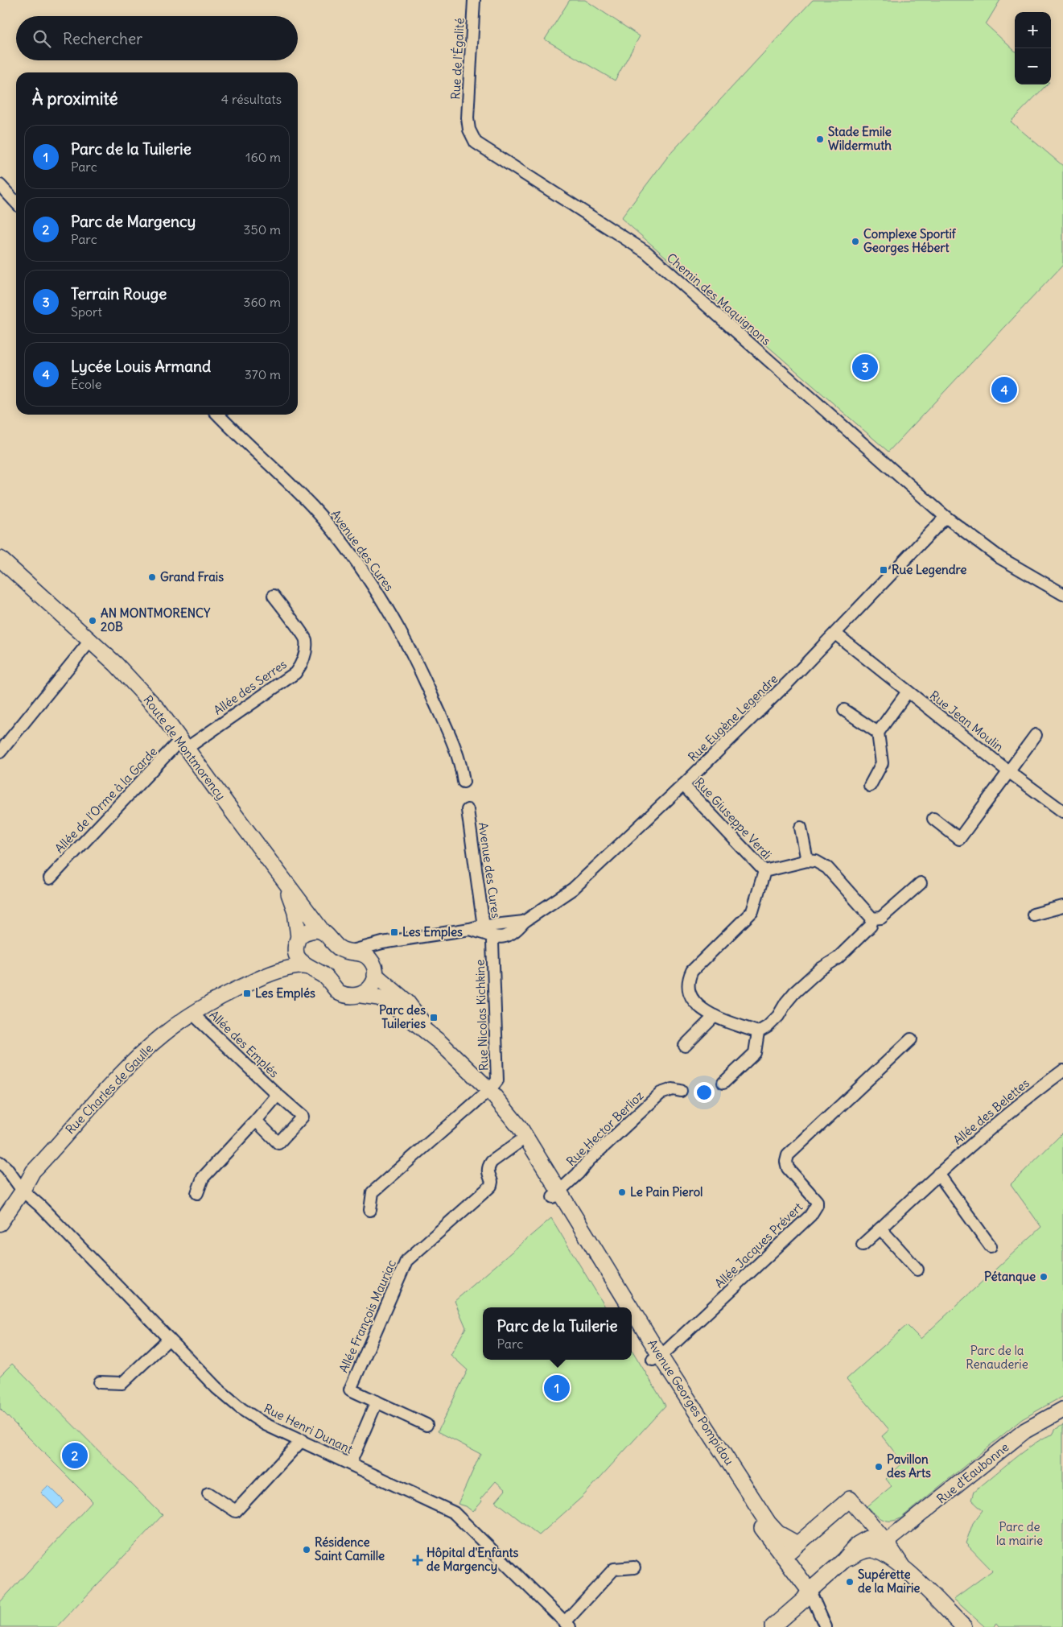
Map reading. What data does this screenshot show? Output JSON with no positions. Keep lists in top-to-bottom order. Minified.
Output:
{"streets":{"main road":["Route de Montmorency","Avenue Georges Pompidou","Rue d'Eaubonne"],"street":["Rue de l'Égalité","Chemin des Maquignons","Avenue des Cures","Allée des Serres","Rue Eugène Legendre","Rue Jean Moulin","Allée de l'Orme à la Garde","Rue Giuseppe Verdi","Rue Nicolas Kichkine","Allée des Emplés","Rue Charles de Gaulle","Allée des Belettes","Rue Hector Berlioz","Allée Jacques Prévert","Allée François Mauriac","Rue Henri Dunant"]},"crossings":[["Rue de l'Égalité","Chemin des Maquignons"],["Chemin des Maquignons","Rue Eugène Legendre"],["Avenue des Cures","Rue Eugène Legendre"],["Avenue des Cures","Rue Nicolas Kichkine"],["Allée des Serres","Route de Montmorency"],["Allée des Serres","Allée de l'Orme à la Garde"],["Rue Eugène Legendre","Rue Jean Moulin"],["Rue Eugène Legendre","Route de Montmorency"],["Rue Eugène Legendre","Rue Giuseppe Verdi"],["Rue Eugène Legendre","Rue Nicolas Kichkine"],["Rue Eugène Legendre","Avenue Georges Pompidou"],["Route de Montmorency","Allée de l'Orme à la Garde"],["Route de Montmorency","Avenue Georges Pompidou"],["Rue Nicolas Kichkine","Avenue Georges Pompidou"],["Allée des Emplés","Rue Charles de Gaulle"],["Rue Charles de Gaulle","Rue Henri Dunant"],["Rue Hector Berlioz","Avenue Georges Pompidou"],["Allée Jacques Prévert","Avenue Georges Pompidou"],["Allée François Mauriac","Avenue Georges Pompidou"]],"parks":["Parc de la Renauderie","Parc de la mairie"],"places":{"other":["Stade Emile Wildermuth","Complexe Sportif Georges Hébert","Grand Frais","AN MONTMORENCY 20B","Le Pain Pierol","Pétanque","Pavillon des Arts","Résidence Saint Camille","Supérette de la Mairie"],"transit":["Rue Legendre","Les Emples","Les Emplés","Parc des Tuileries"],"health":["Hôpital d'Enfants de Margency"]},"page":{"map_buttons":["+","−"],"search":"Rechercher","heading":["À proximité","4 résultats"],"list":[{"mark":"1","name":"Parc de la Tuilerie","note":"Parc","value":"160 m"},{"mark":"2","name":"Parc de Margency","note":"Parc","value":"350 m"},{"mark":"3","name":"Terrain Rouge","note":"Sport","value":"360 m"},{"mark":"4","name":"Lycée Louis Armand","note":"École","value":"370 m"}],"pins":["3","4","1","2"],"popup":["Parc de la Tuilerie","Parc"]}}
